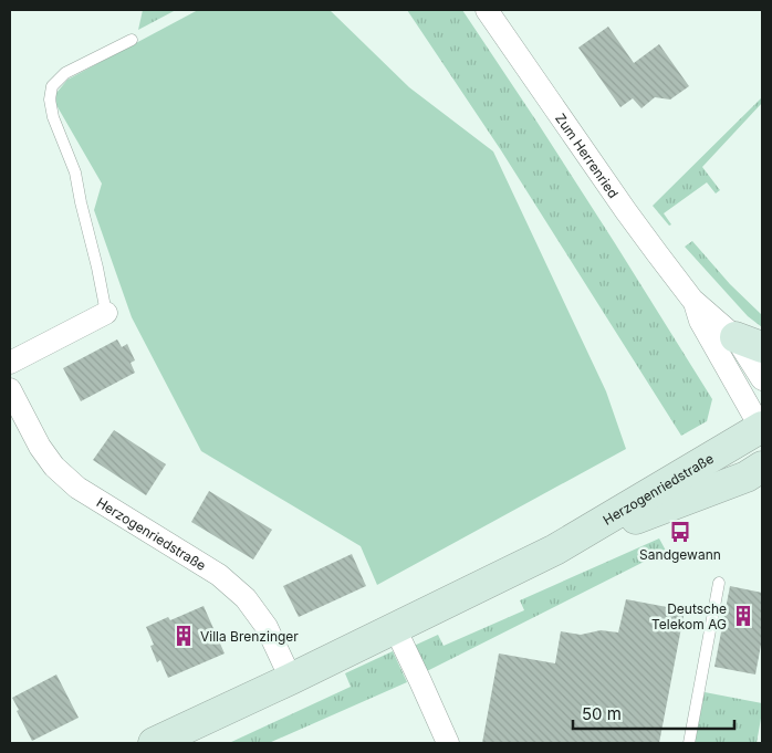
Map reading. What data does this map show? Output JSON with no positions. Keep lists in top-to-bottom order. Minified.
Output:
{"streets":{"street":["Zum Herrenried","Herzogenriedstraße"]},"crossings":[["Zum Herrenried","Herzogenriedstraße"]],"places":{"bus stop":["Sandgewann"],"building":["Deutsche Telekom AG","Villa Brenzinger"]},"scale_bar":"50 m"}
